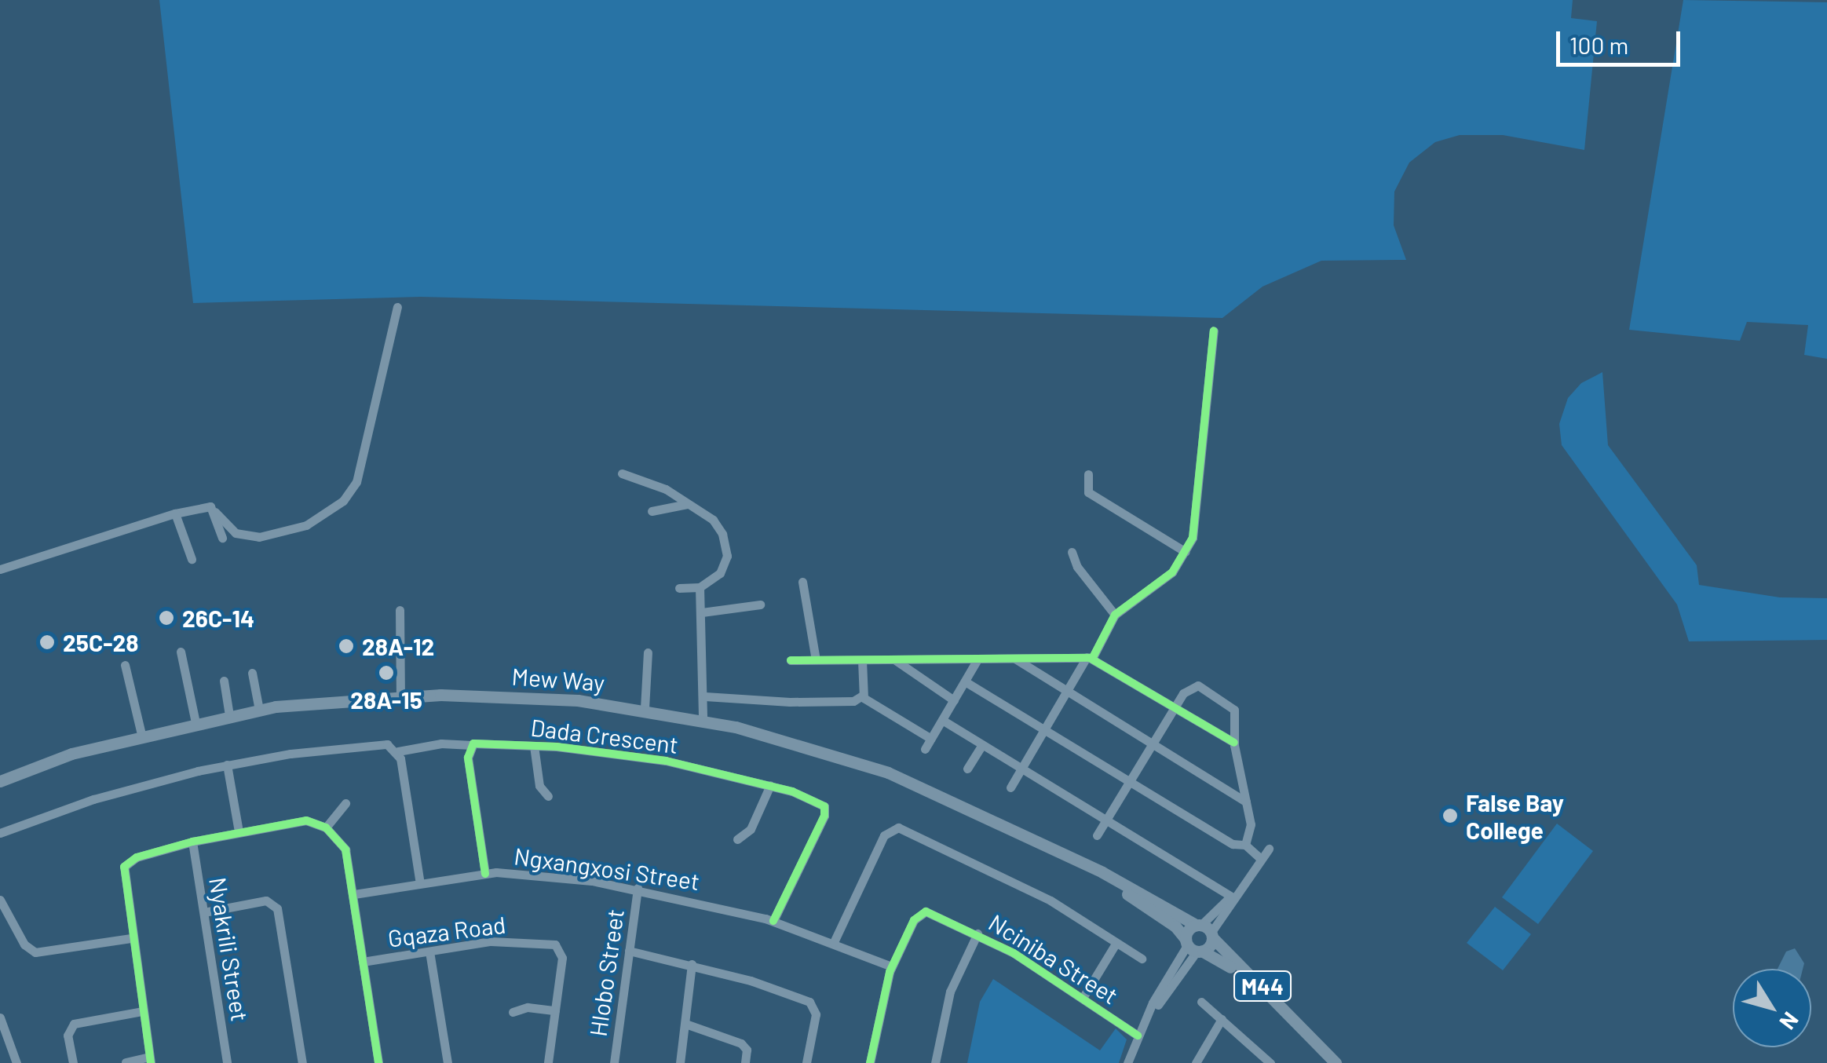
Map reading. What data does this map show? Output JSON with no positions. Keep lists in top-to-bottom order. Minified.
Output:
{"streets":{"main road":["Mew Way","M44"],"street":["Dada Crescent","Ngxangxosi Street","Gqaza Road","Nyakrili Street","Nciniba Street","Hlobo Street"]},"crossings":[["Mew Way","M44"],["Dada Crescent","Ngxangxosi Street"],["Ngxangxosi Street","Nciniba Street"],["Ngxangxosi Street","Hlobo Street"]],"places":["26C-14","25C-28","28A-12","28A-15","False Bay College"],"scale_bar":"100 m","north":"bottom right"}
